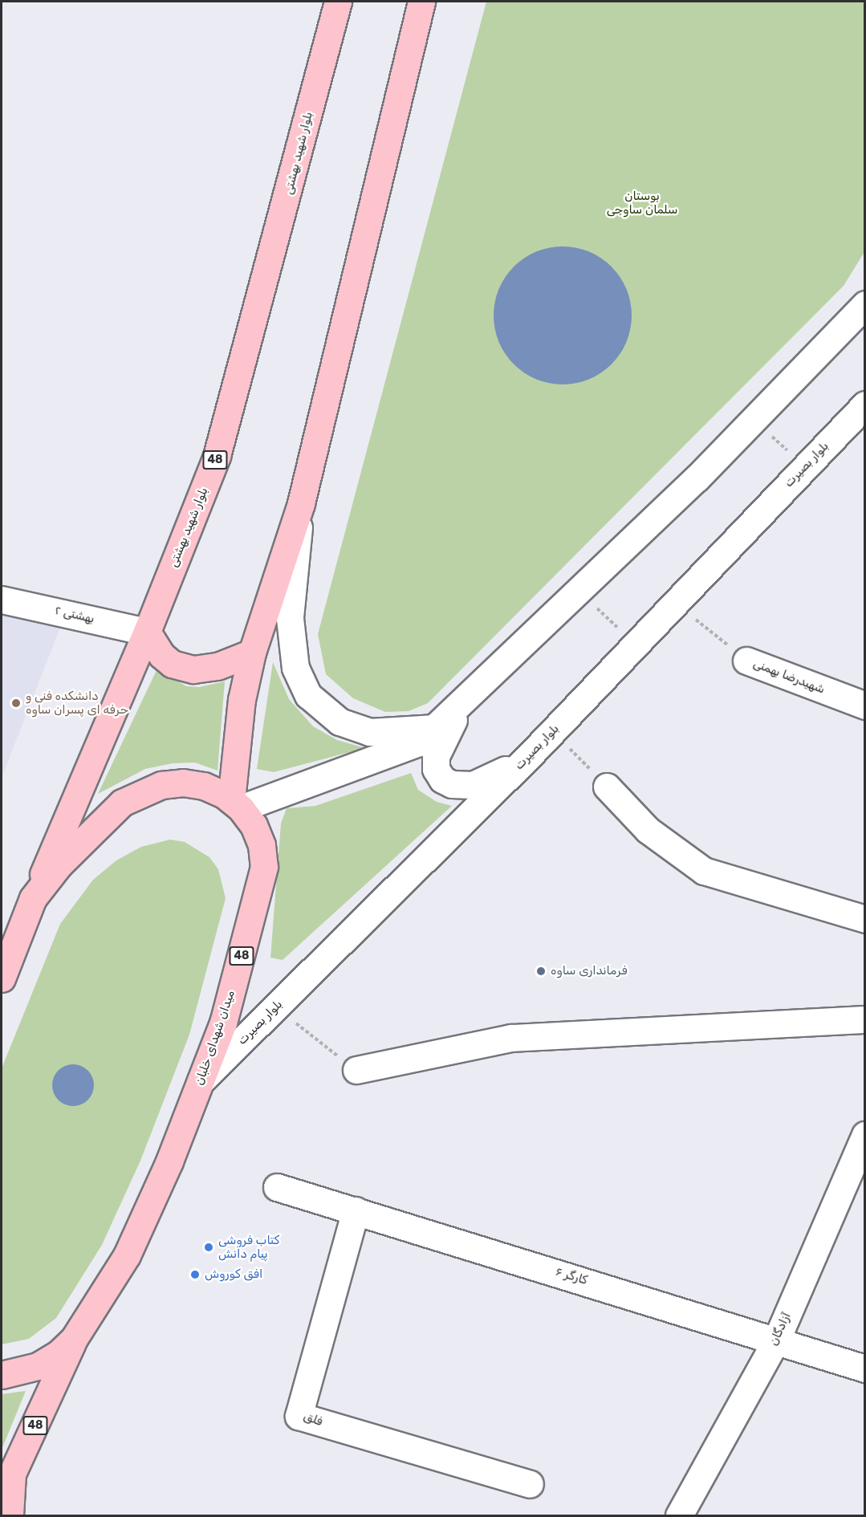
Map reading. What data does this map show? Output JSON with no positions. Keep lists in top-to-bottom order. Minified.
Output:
{"streets":{"main road":["بلوار شهید بهشتی","48","میدان شهدای خلبان"],"street":["بلوار بصیرت","بهشتی ۲","شهیدرضا بهمنی","کارگر ۶","آزادگان","فلق"]},"crossings":[["بلوار شهید بهشتی","بهشتی ۲"],["بلوار شهید بهشتی","میدان شهدای خلبان"],["48","میدان شهدای خلبان"],["بلوار بصیرت","شهیدرضا بهمنی"],["بلوار بصیرت","میدان شهدای خلبان"],["کارگر ۶","آزادگان"],["کارگر ۶","فلق"]],"parks":["بوستان سلمان ساوجی"],"places":["دانشکده فنی و حرفه ای پسران ساوه","فرمانداری ساوه","کتاب فروشی پیام دانش","افق کوروش"]}
